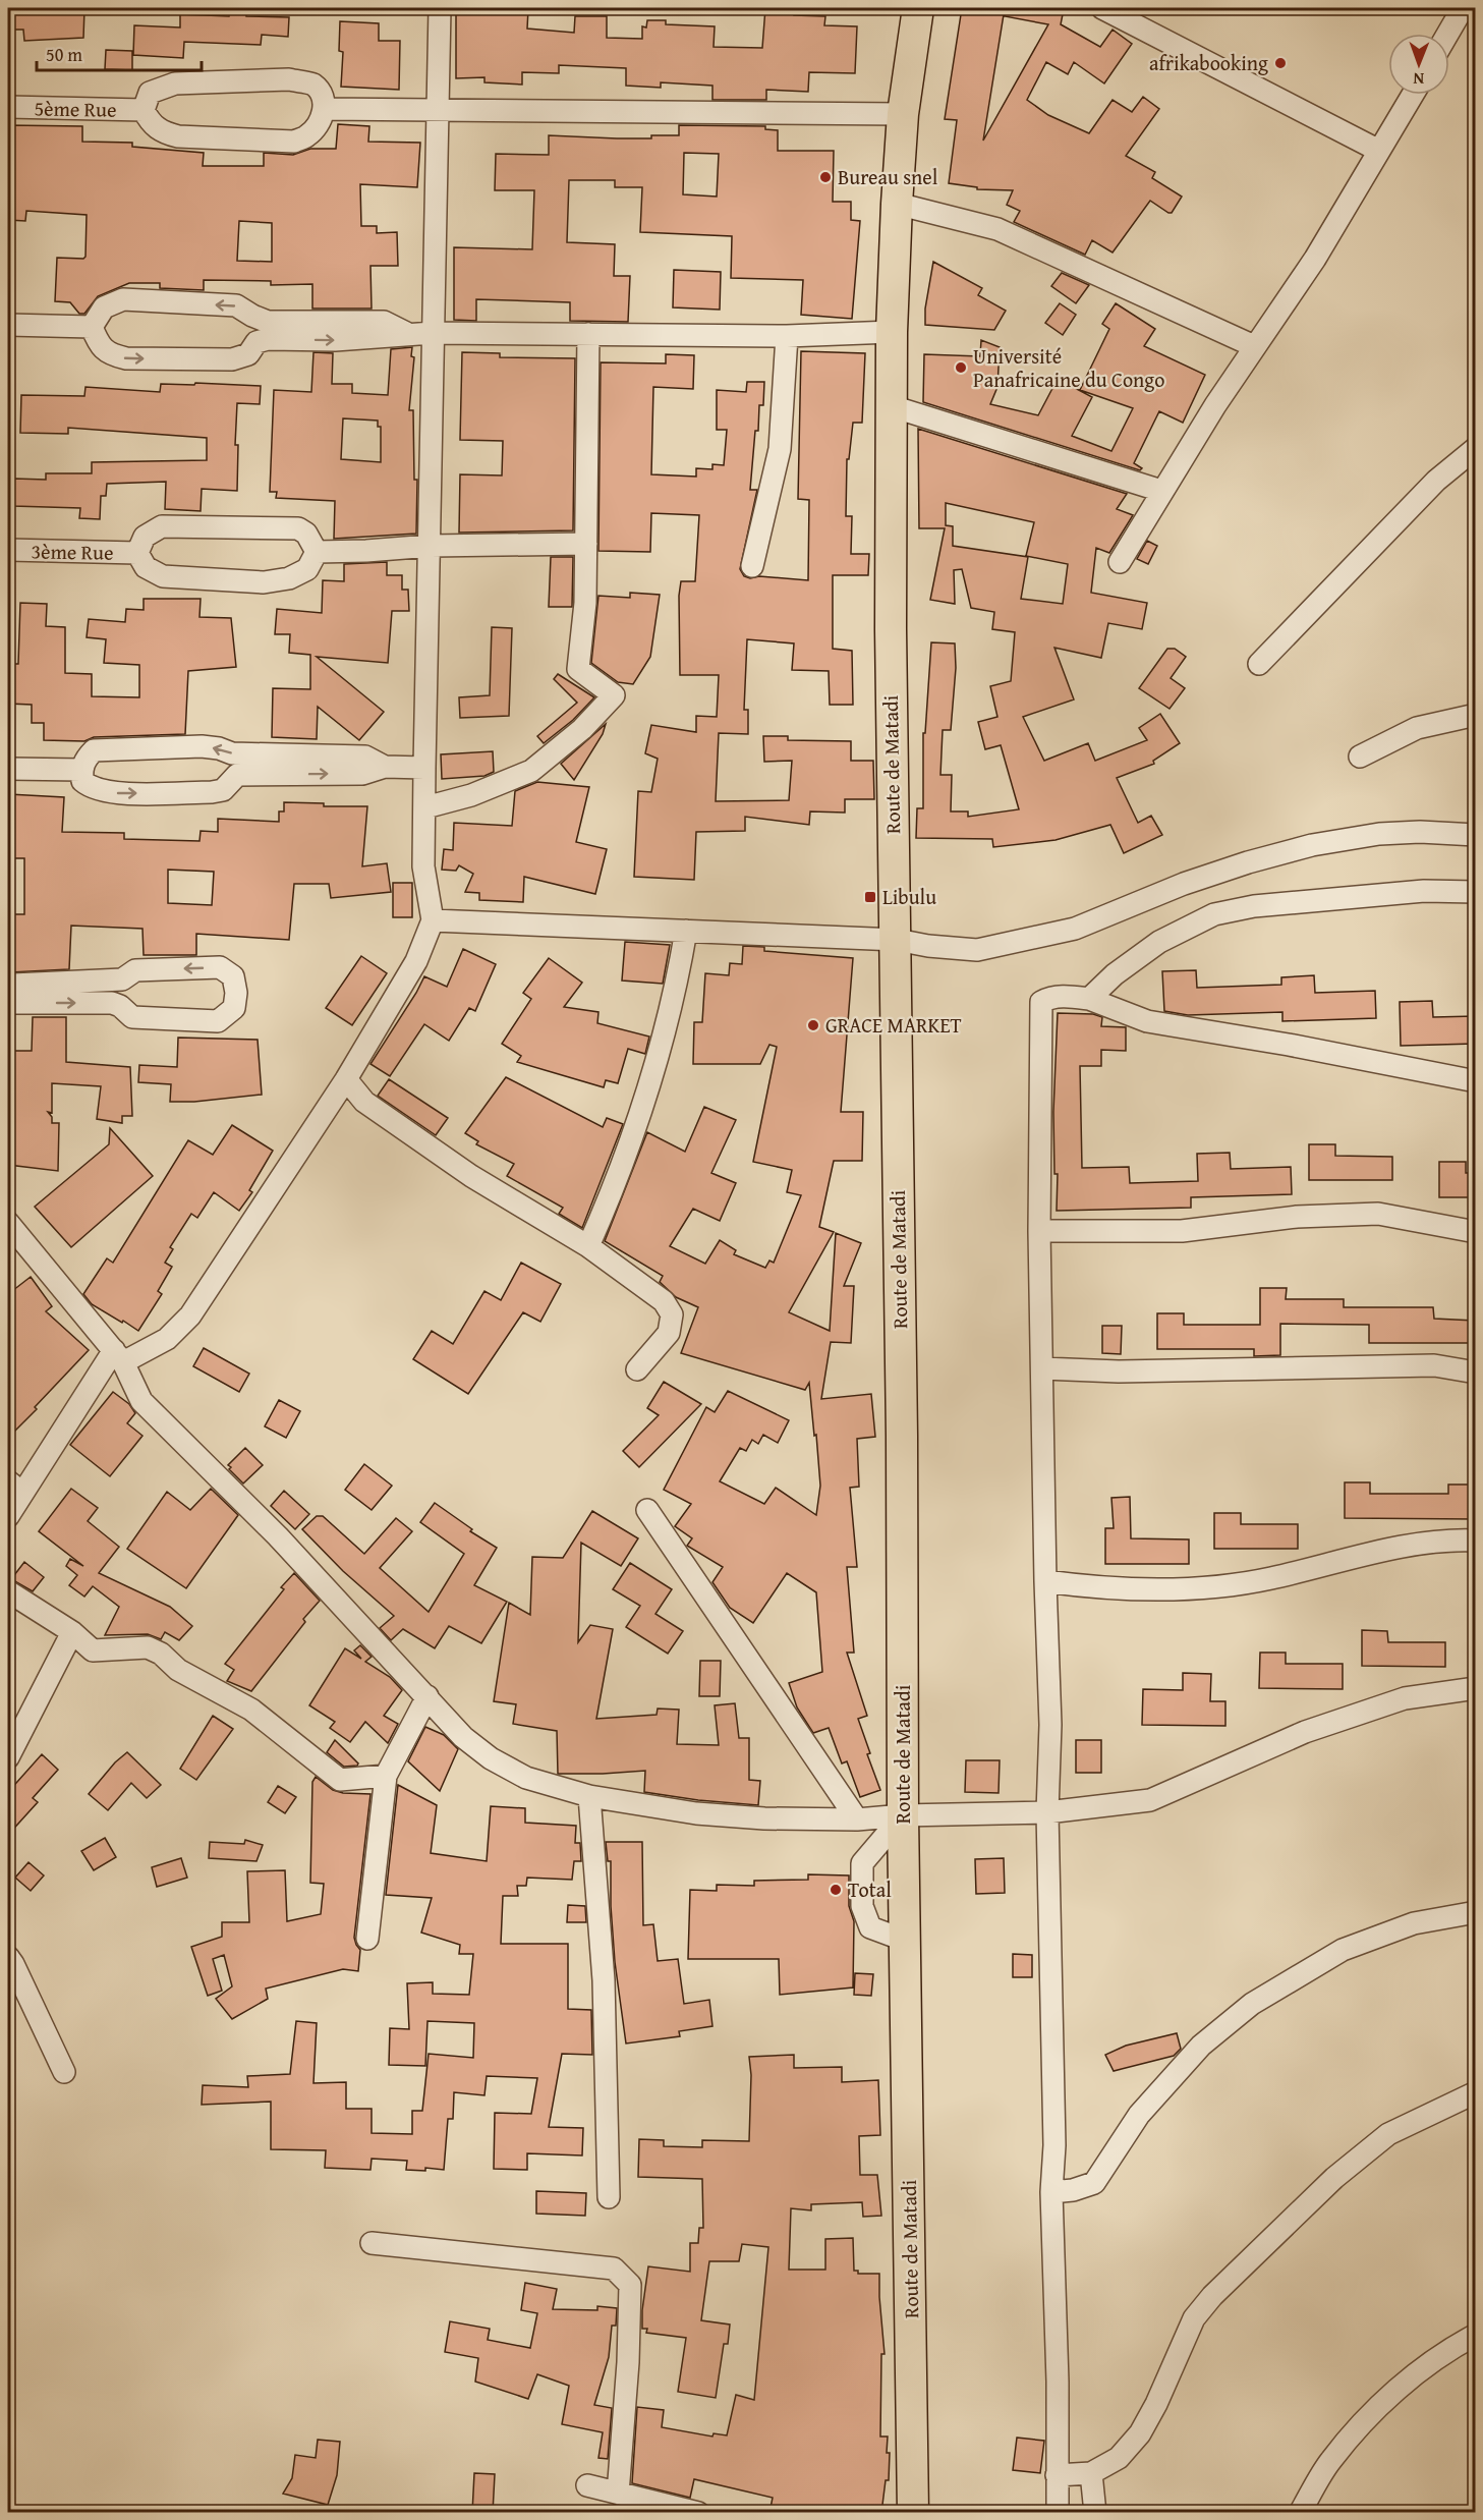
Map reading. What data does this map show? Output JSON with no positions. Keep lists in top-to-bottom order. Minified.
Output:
{"streets":{"highway":["Route de Matadi"],"street":["5ème Rue","3ème Rue"]},"places":{"other":["afrikabooking","Bureau snel","Université Panafricaine du Congo","GRACE MARKET","Total"],"transit":["Libulu"]},"scale_bar":"50 m","north":"bottom"}
